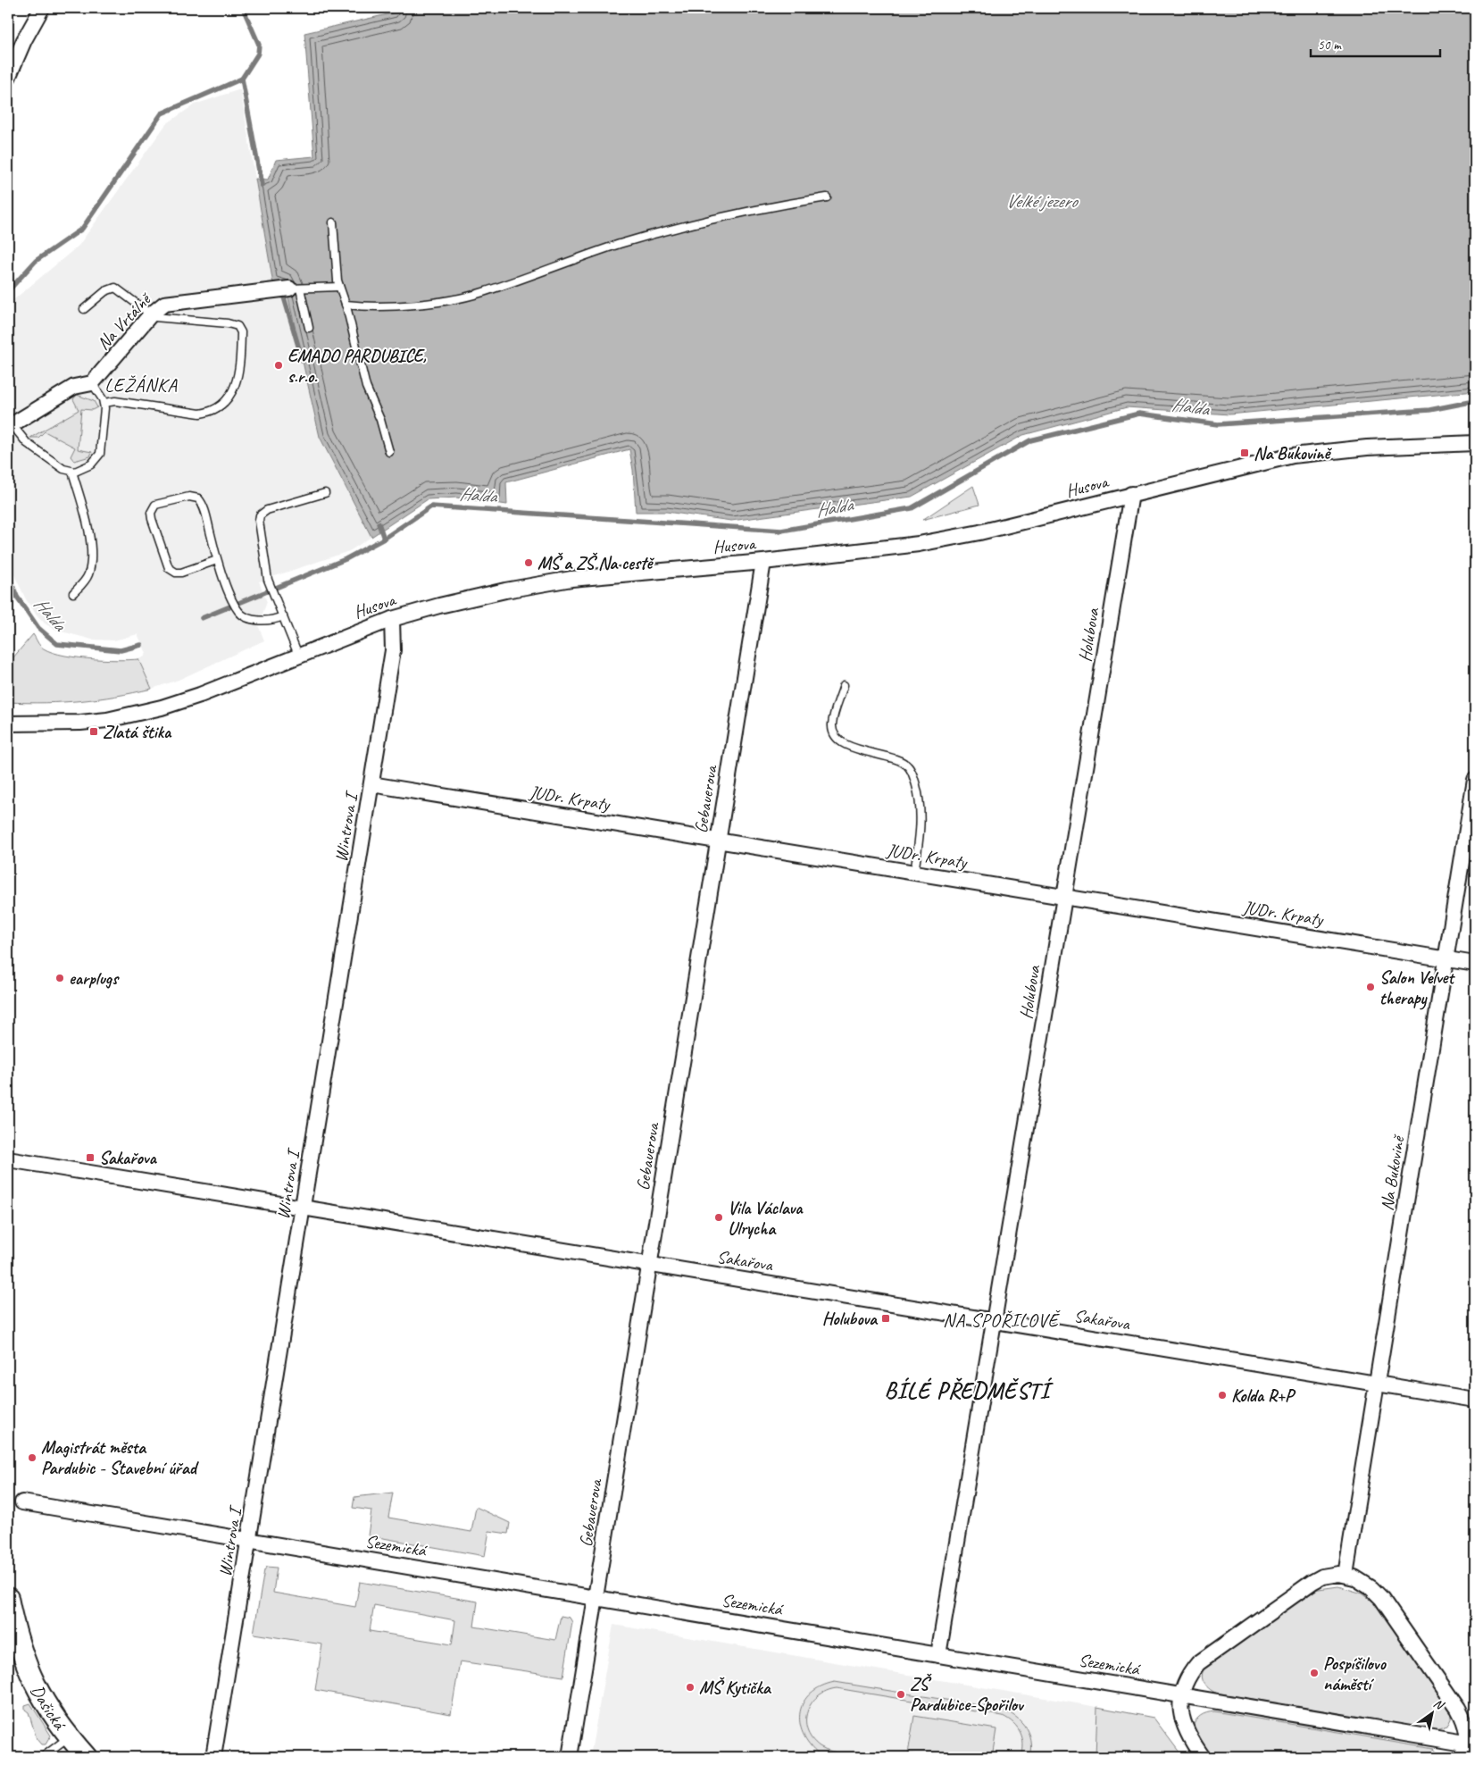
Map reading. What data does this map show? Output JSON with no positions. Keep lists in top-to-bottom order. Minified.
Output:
{"streets":{"street":["Na Vrtálně","Husova","Holubova","JUDr. Krpaty","Gebauerova","Wintrova I","Na Bukovině","Sakařova","Sezemická","Dašická"]},"crossings":[["Husova","Holubova"],["Husova","Gebauerova"],["Husova","Wintrova I"],["Holubova","JUDr. Krpaty"],["Holubova","Sakařova"],["Holubova","Sezemická"],["JUDr. Krpaty","Gebauerova"],["JUDr. Krpaty","Wintrova I"],["JUDr. Krpaty","Na Bukovině"],["Gebauerova","Sakařova"],["Gebauerova","Sezemická"],["Wintrova I","Sakařova"],["Wintrova I","Sezemická"],["Na Bukovině","Sakařova"]],"districts":["LEŽÁNKA","NA SPOŘILOVĚ","BÍLÉ PŘEDMĚSTÍ"],"water":["Velké jezero","Halda"],"places":{"other":["EMADO PARDUBICE, s.r.o.","MŠ a ZŠ Na cestě","earplugs","Salon Velvet therapy","Vila Václava Ulrycha","Kolda R+P","Magistrát města Pardubic - Stavební úřad","Pospíšilovo náměstí","MŠ Kytička","ZŠ Pardubice-Spořilov"],"transit":["Na Bukovině","Zlatá štika","Sakařova","Holubova"]},"scale_bar":"50 m","north":"top right"}
